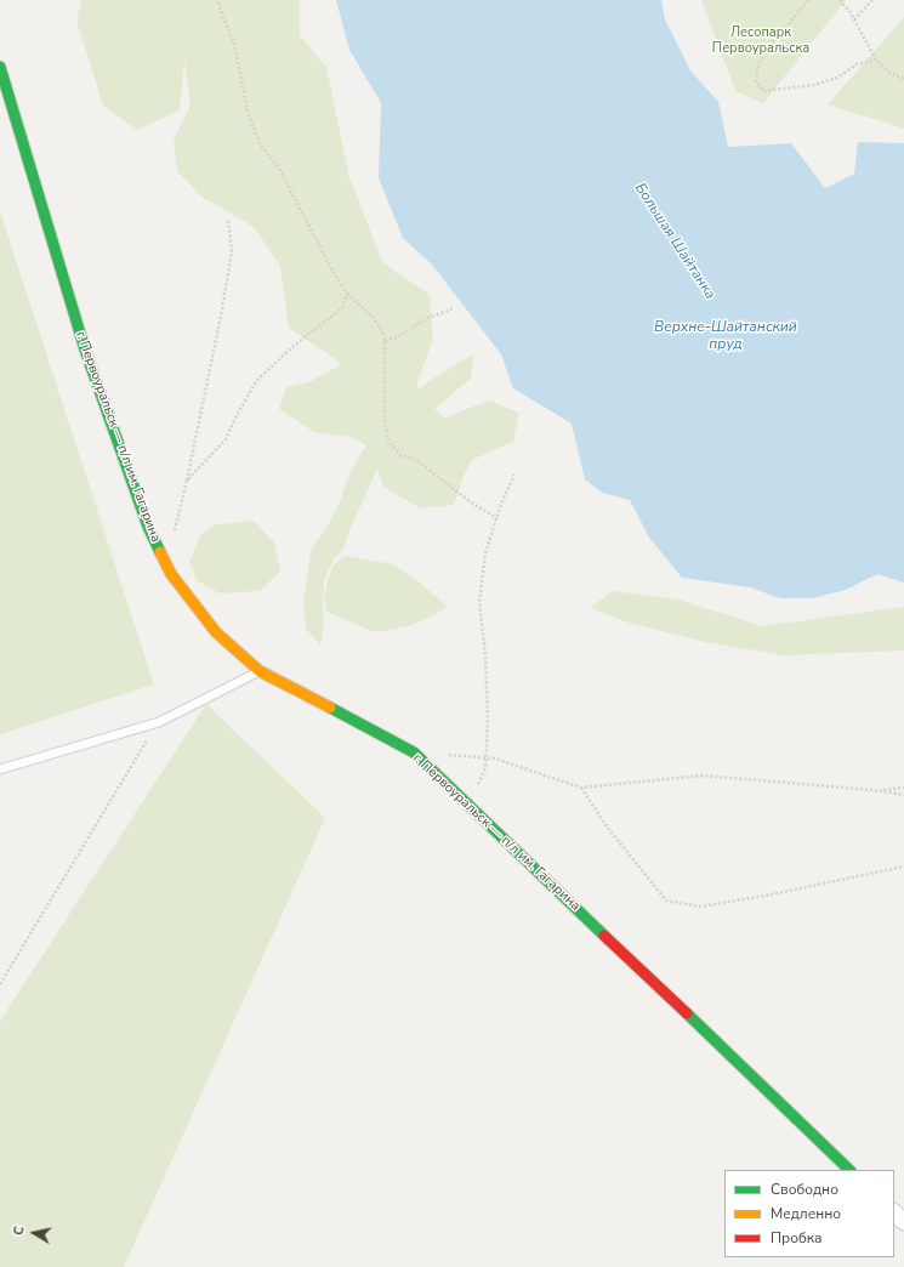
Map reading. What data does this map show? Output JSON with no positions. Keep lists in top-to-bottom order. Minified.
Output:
{"streets":{"street":["г. Первоуральск — п/л им. Гагарина"]},"water":["Большая Шайтанка","Верхне-Шайтанский пруд"],"parks":["Лесопарк Первоуральска"],"legend":["Свободно","Медленно","Пробка"],"north":"left"}
